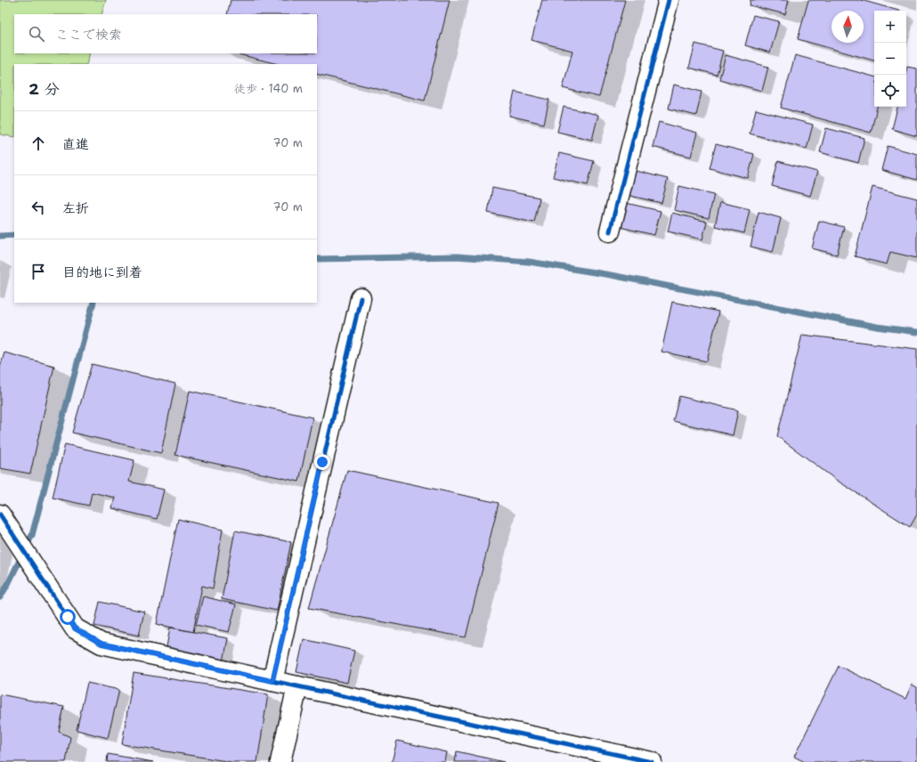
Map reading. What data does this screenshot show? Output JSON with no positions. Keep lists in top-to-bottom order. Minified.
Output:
{"north":"top","page":{"map_buttons":["+","−"],"search":"ここで検索","heading":["2 分","徒歩 · 140 m"],"list":[["直進","70 m"],["左折","70 m"],"目的地に到着"]}}
